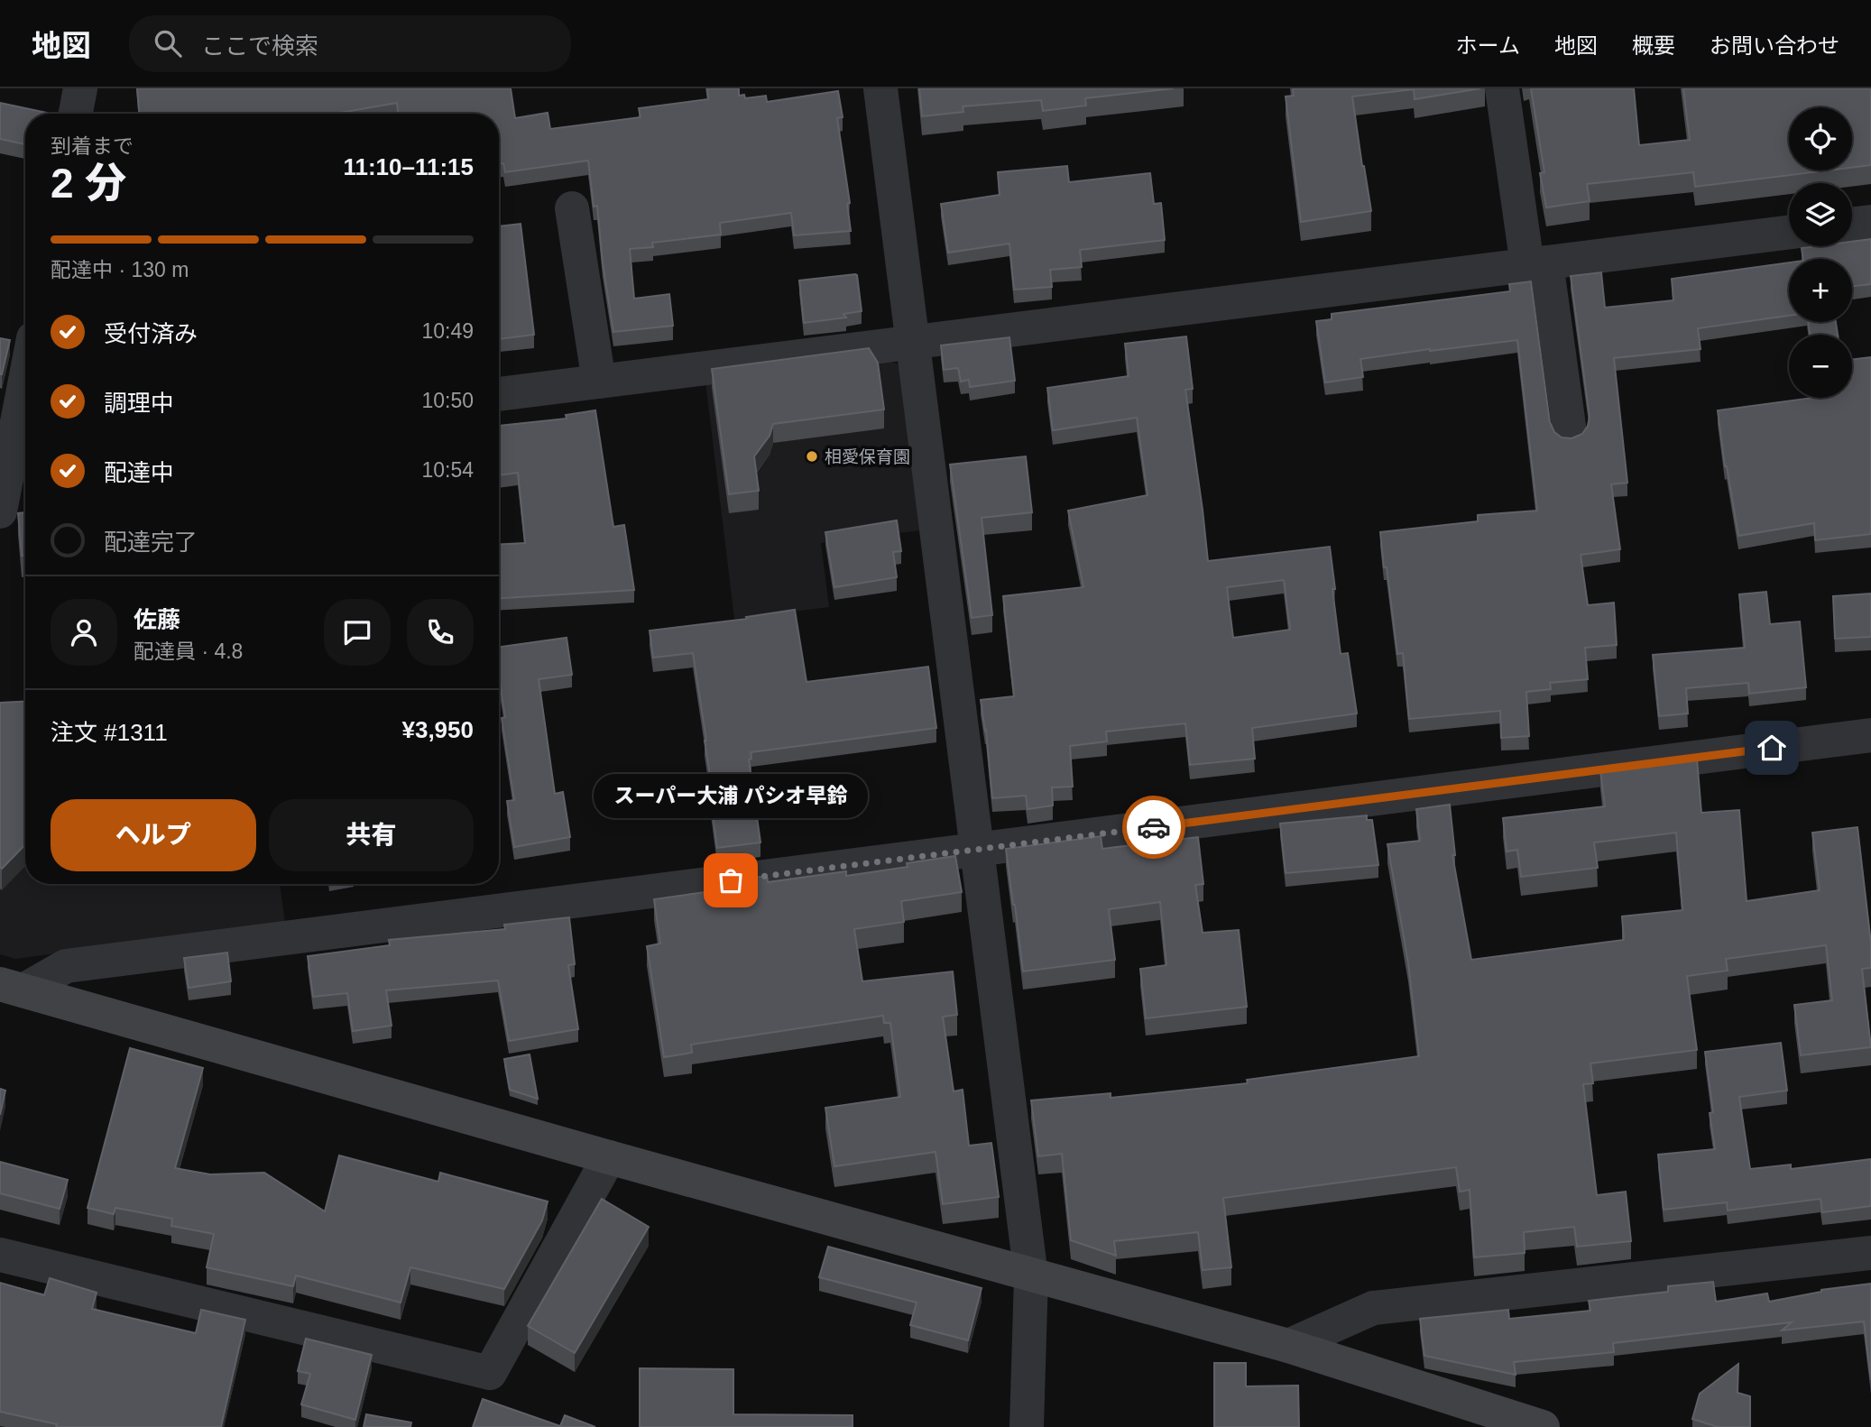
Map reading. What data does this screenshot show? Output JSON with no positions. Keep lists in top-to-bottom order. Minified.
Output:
{"places":["相愛保育園","スーパー大浦 パシオ早鈴"],"page":{"header":"地図","search":"ここで検索","nav":["ホーム","地図","概要","お問い合わせ"],"map_buttons":["+","−"],"heading":["2 分","到着まで","11:10–11:15"],"panel":["佐藤","配達員 · 4.8","注文 #1311","¥3,950"],"bar":"配達中 · 130 m","list":[["受付済み","10:49"],["調理中","10:50"],["配達中","10:54"],"配達完了"],"bubble":"スーパー大浦 パシオ早鈴","buttons":["ヘルプ","共有"]}}
